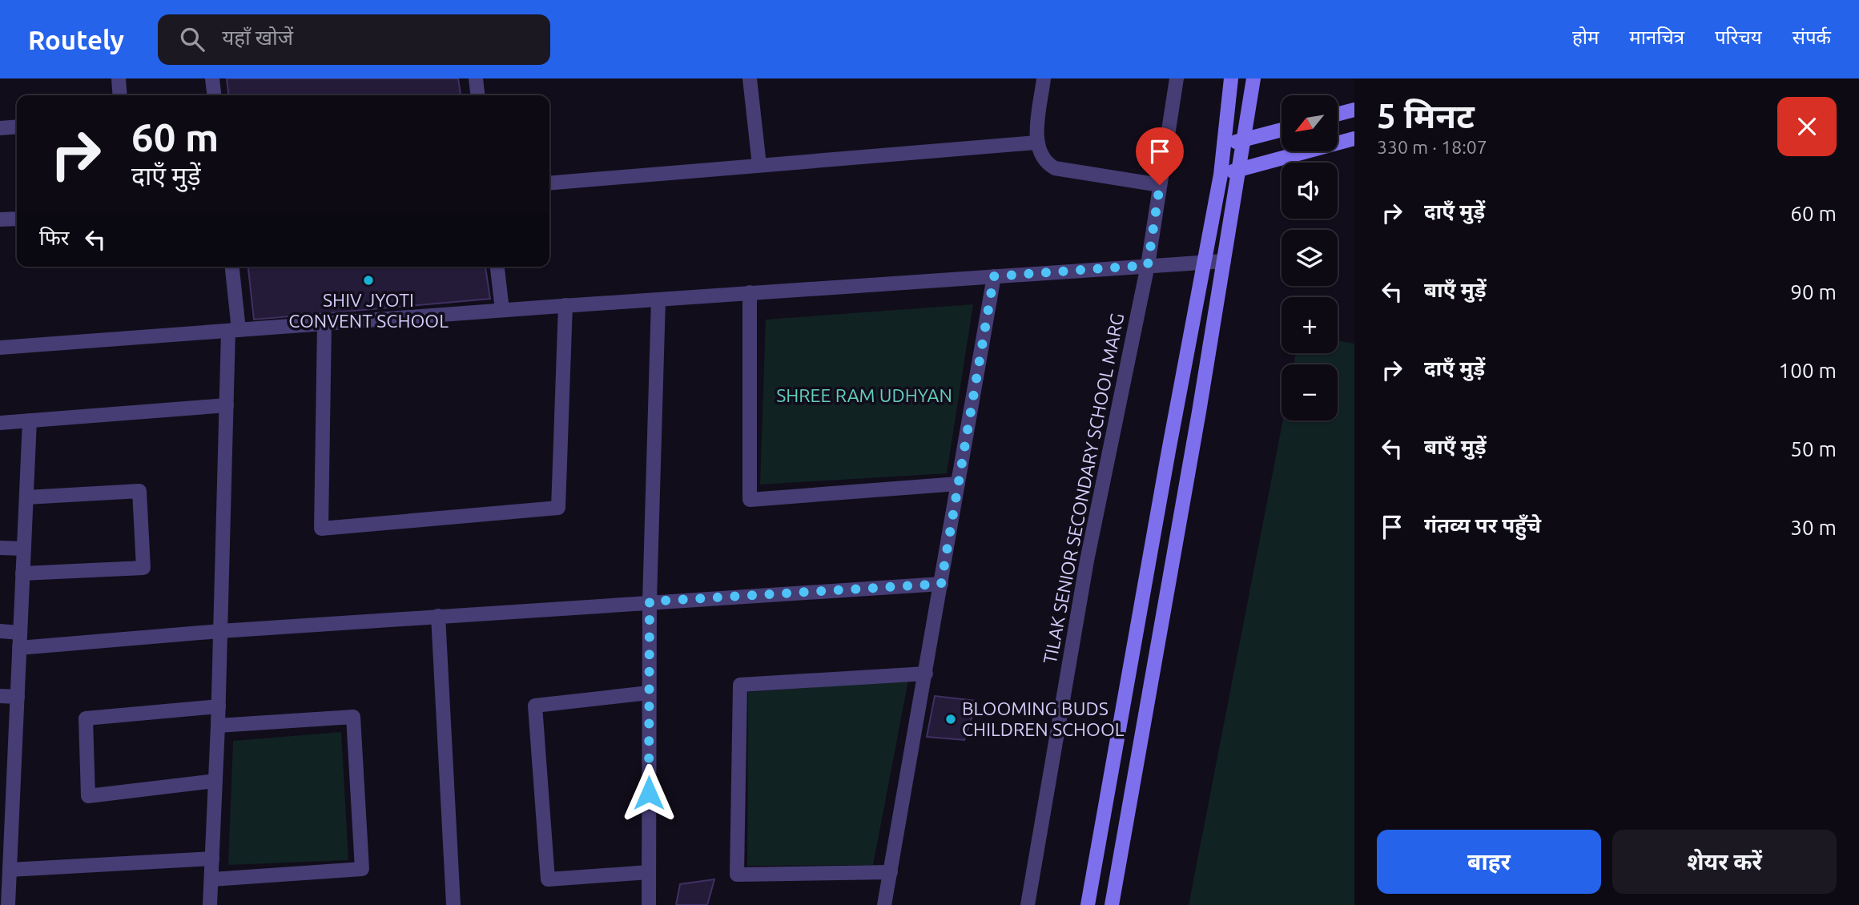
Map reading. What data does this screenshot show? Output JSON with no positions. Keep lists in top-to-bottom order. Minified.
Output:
{"streets":{"street":["TILAK SENIOR SECONDARY SCHOOL MARG"]},"parks":["SHREE RAM UDHYAN"],"places":["SHIV JYOTI CONVENT SCHOOL","BLOOMING BUDS CHILDREN SCHOOL"],"north":"bottom left","page":{"header":"Routely","search":"यहाँ खोजें","nav":["होम","मानचित्र","परिचय","संपर्क"],"heading":["5 मिनट","330 m · 18:07"],"map_buttons":["+","−"],"turn":["60 m","दाएँ मुड़ें"],"list":[{"name":"दाएँ मुड़ें","value":"60 m"},{"name":"बाएँ मुड़ें","value":"90 m"},{"name":"दाएँ मुड़ें","value":"100 m"},{"name":"बाएँ मुड़ें","value":"50 m"},{"name":"गंतव्य पर पहुँचे","value":"30 m"}],"then":"फिर","buttons":["बाहर","शेयर करें"]}}
